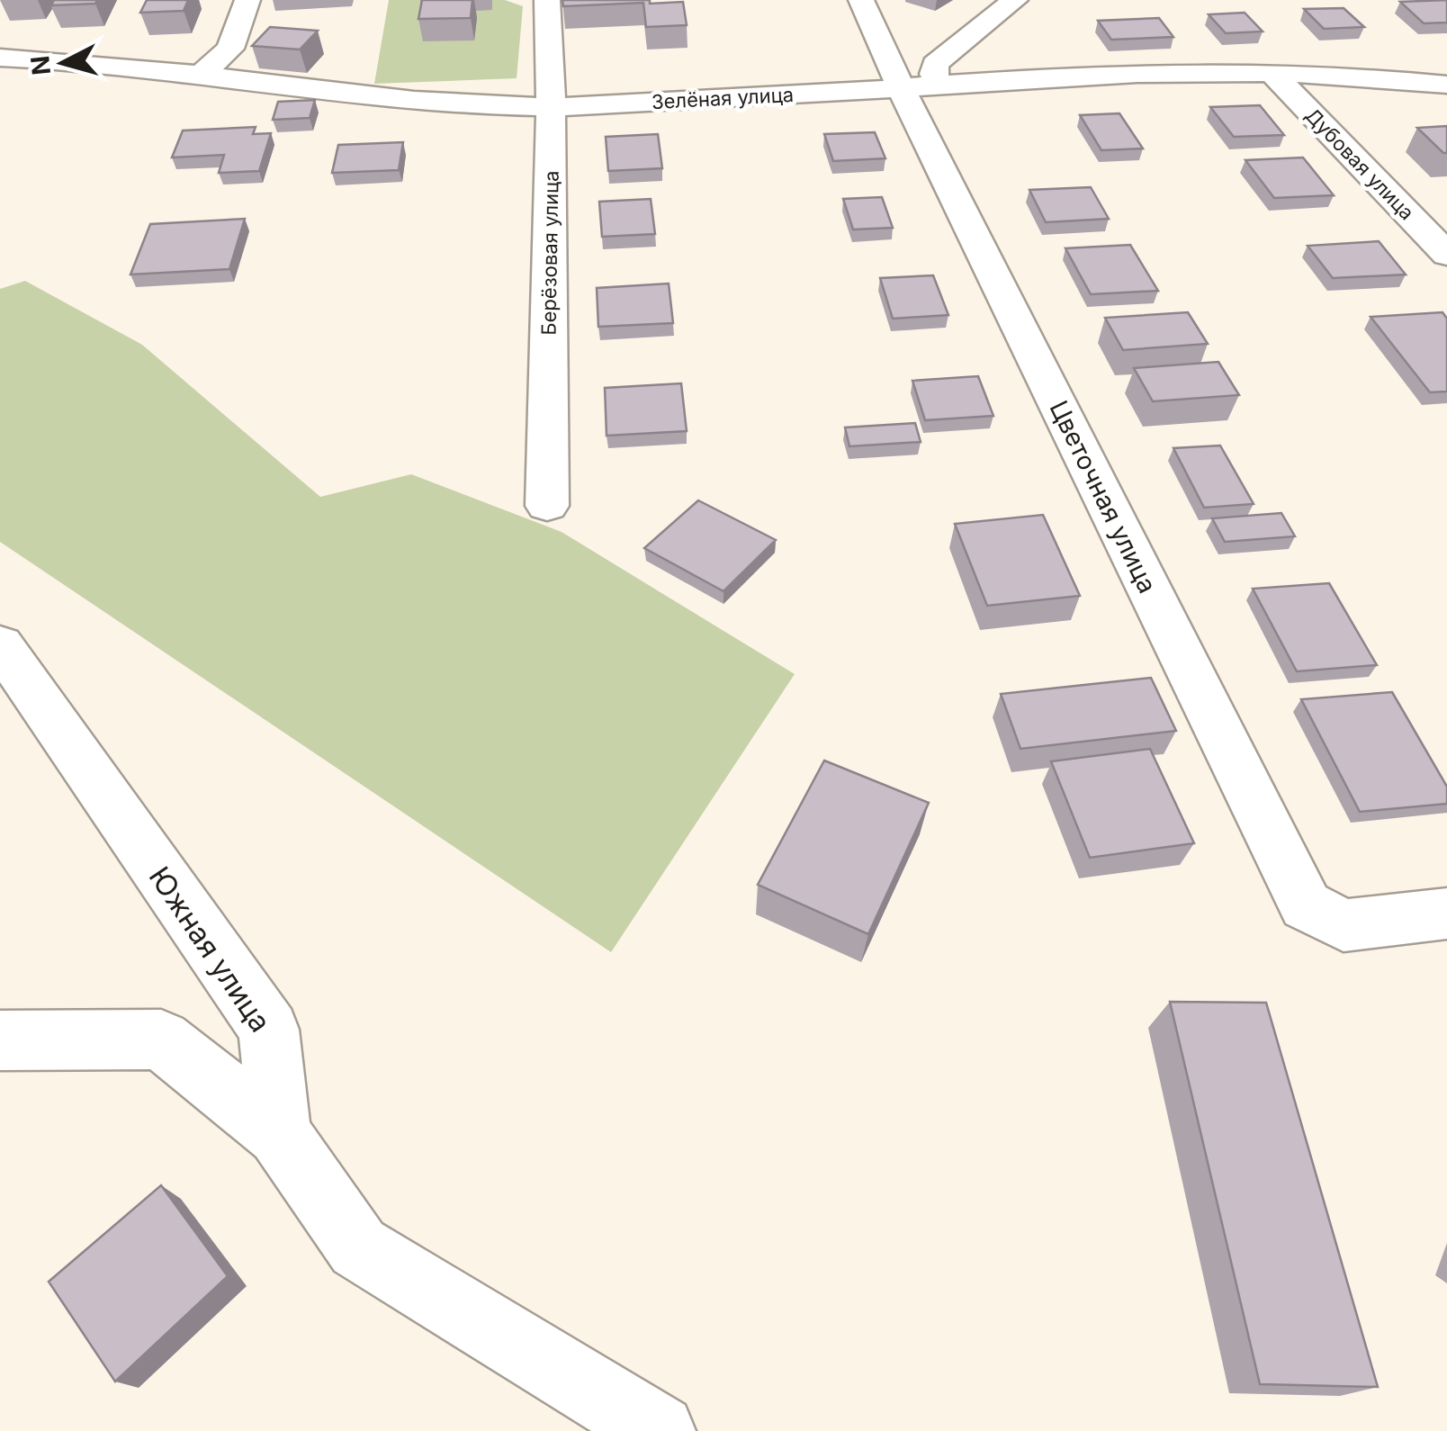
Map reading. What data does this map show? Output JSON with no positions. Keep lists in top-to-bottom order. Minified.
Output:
{"streets":{"street":["Зелёная улица","Дубовая улица","Берёзовая улица","Цветочная улица","Южная улица"]},"crossings":[["Зелёная улица","Дубовая улица"],["Зелёная улица","Берёзовая улица"],["Зелёная улица","Цветочная улица"]],"north":"left"}
